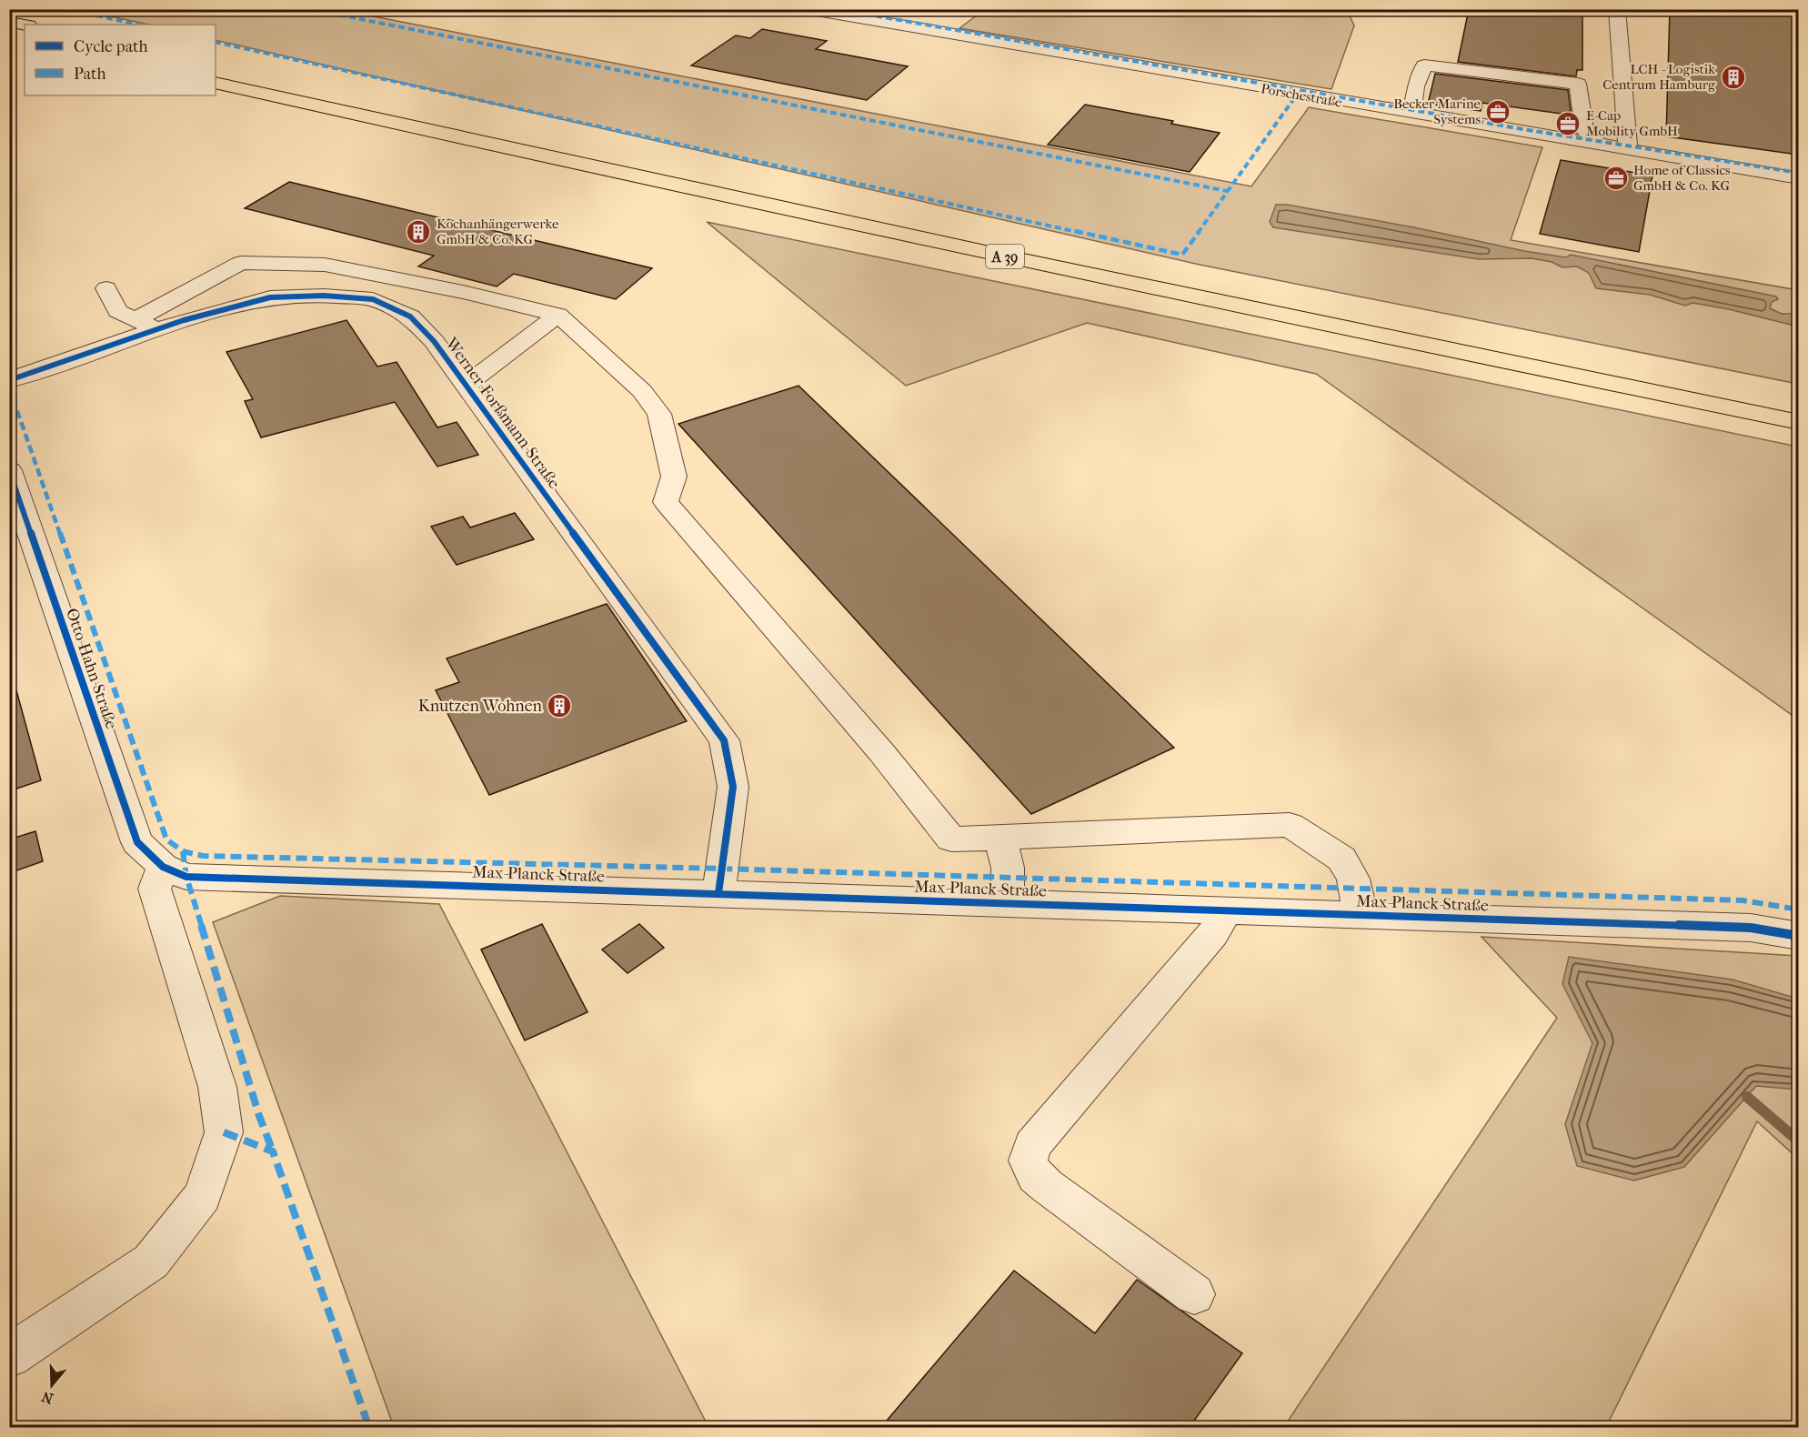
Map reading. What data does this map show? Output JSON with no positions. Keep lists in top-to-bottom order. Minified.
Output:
{"streets":{"highway":["A 39"],"street":["Porschestraße","Werner-Forßmann-Straße","Otto-Hahn-Straße","Max-Planck-Straße"]},"crossings":[["Werner-Forßmann-Straße","Max-Planck-Straße"],["Otto-Hahn-Straße","Max-Planck-Straße"]],"places":{"building":["LCH - Logistik Centrum Hamburg","Kochanhängerwerke GmbH & Co. KG","Knutzen Wohnen"],"office":["Becker Marine Systems","E-Cap Mobility GmbH","Home of Classics GmbH & Co. KG"]},"legend":["Cycle path","Path"],"north":"bottom"}
